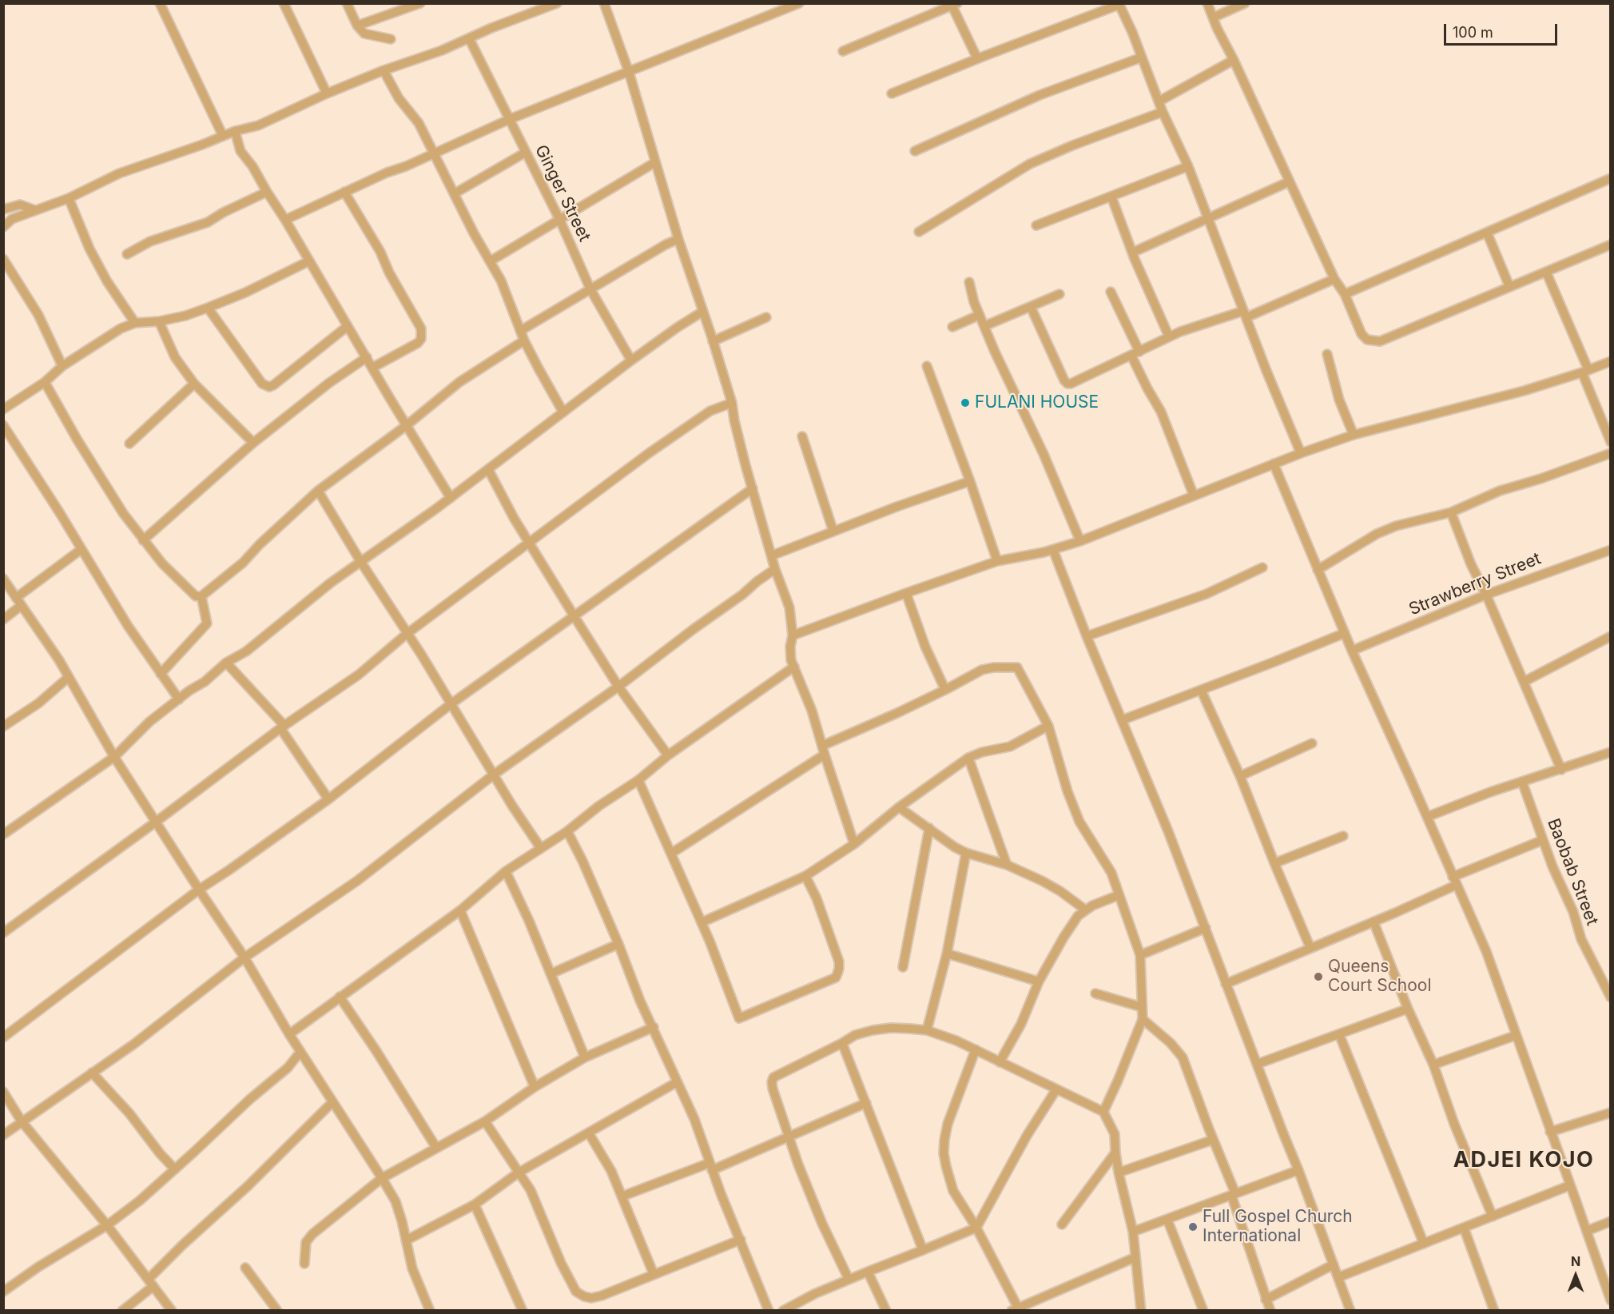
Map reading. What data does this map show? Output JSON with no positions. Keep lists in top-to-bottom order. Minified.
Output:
{"streets":{"street":["Ginger Street","Strawberry Street","Baobab Street"]},"districts":["ADJEI KOJO"],"places":["FULANI HOUSE","Queens Court School","Full Gospel Church International"],"scale_bar":"100 m","north":"top"}
